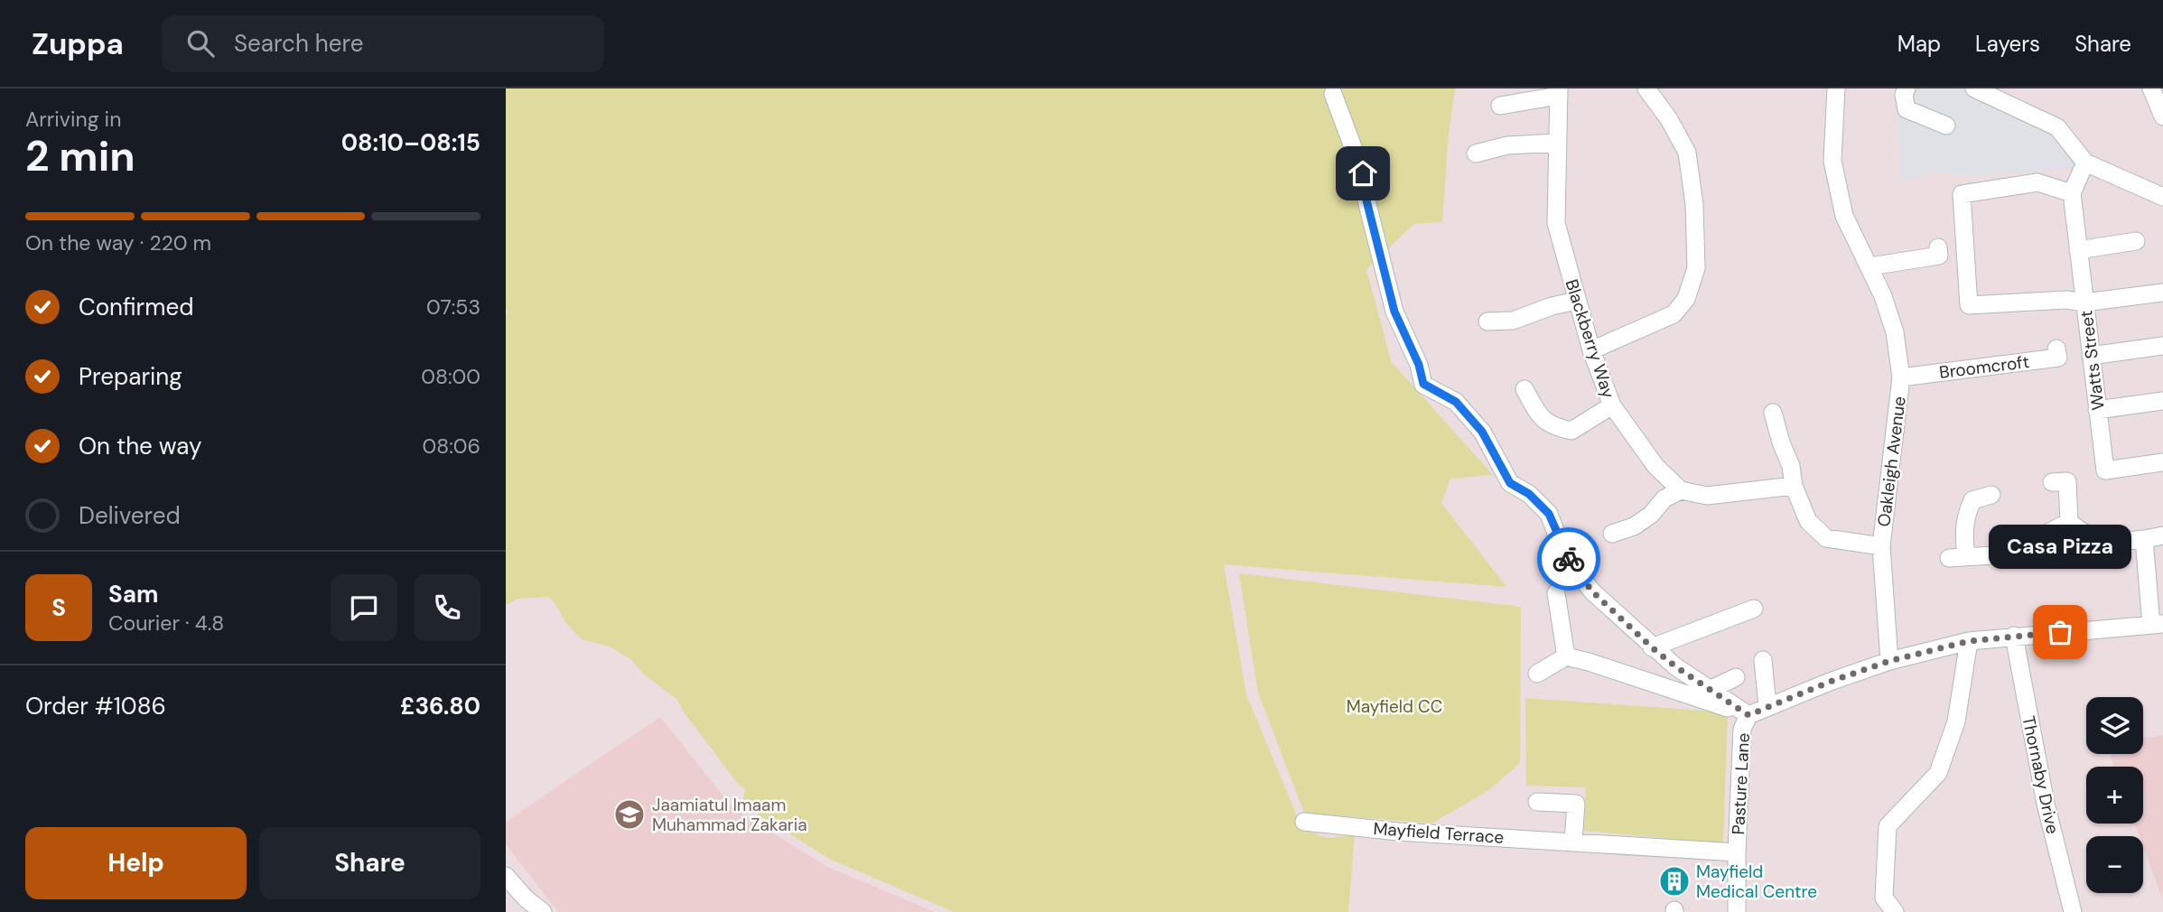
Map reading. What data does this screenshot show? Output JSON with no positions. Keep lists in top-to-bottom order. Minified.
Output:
{"streets":{"street":["Blackberry Way","Watts Street","Broomcroft","Oakleigh Avenue","Thornaby Drive","Pasture Lane","Mayfield Terrace"]},"crossings":[["Broomcroft","Oakleigh Avenue"],["Oakleigh Avenue","Pasture Lane"],["Thornaby Drive","Pasture Lane"],["Pasture Lane","Mayfield Terrace"]],"parks":["Mayfield CC"],"places":{"other":["Casa Pizza"],"school or university":["Jaamiatul Imaam Muhammad Zakaria"],"building":["Mayfield Medical Centre"]},"page":{"header":"Zuppa","search":"Search here","nav":["Map","Layers","Share"],"heading":["2 min","Arriving in","08:10–08:15"],"panel":["Sam","Courier · 4.8","Order #1086","£36.80"],"bar":"On the way · 220 m","list":[["Confirmed","07:53"],["Preparing","08:00"],["On the way","08:06"],"Delivered"],"bubble":"Casa Pizza","round":"S","map_buttons":["+","−"],"buttons":["Help","Share"]}}
